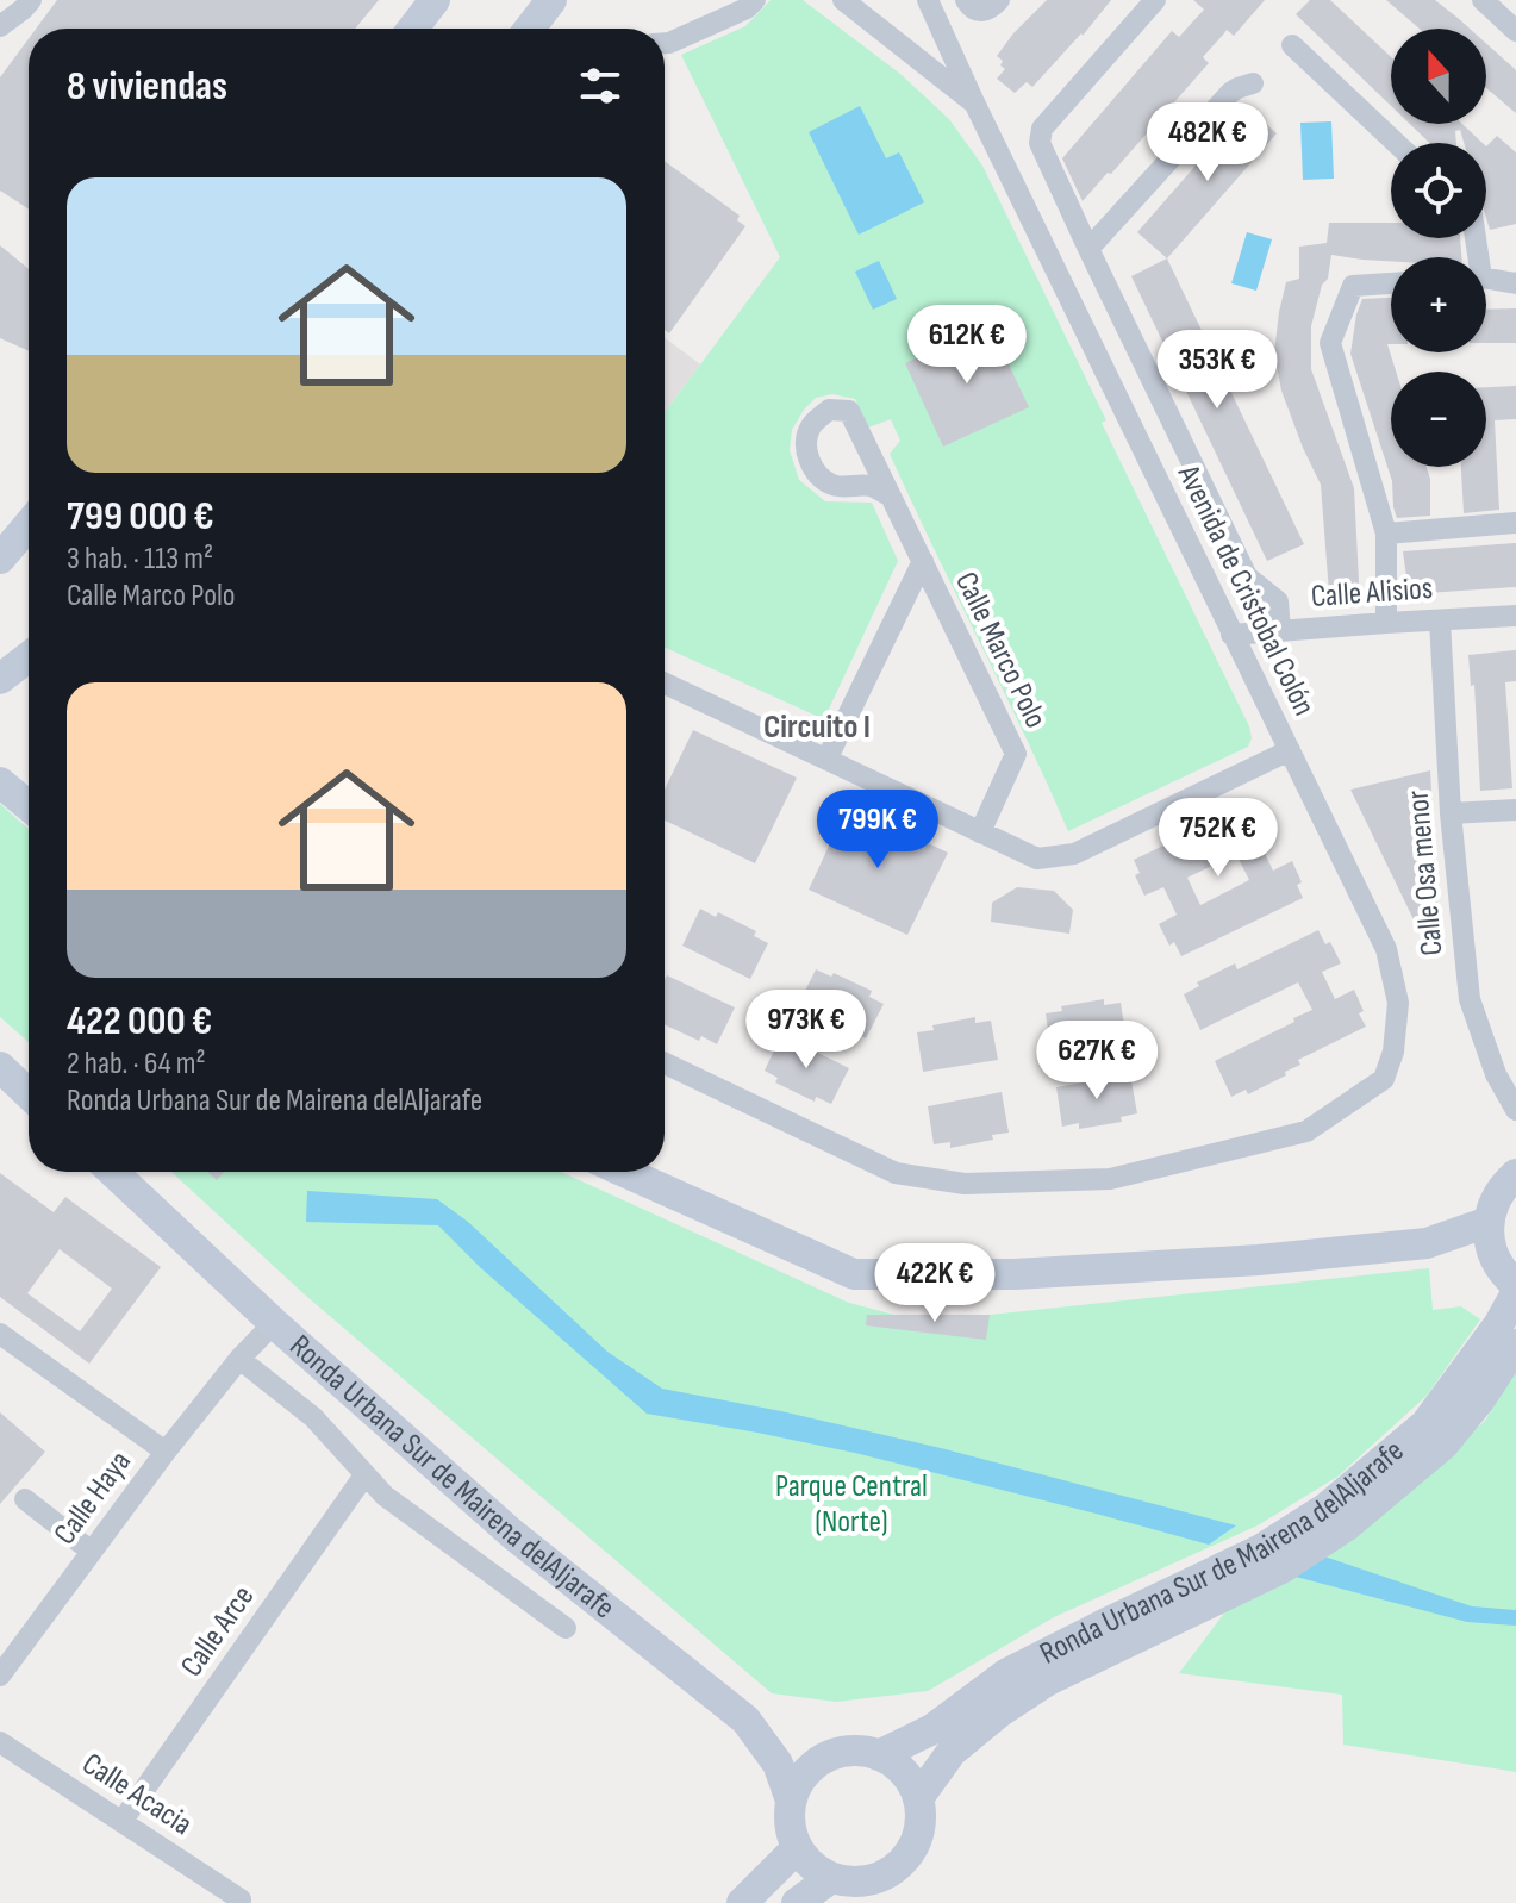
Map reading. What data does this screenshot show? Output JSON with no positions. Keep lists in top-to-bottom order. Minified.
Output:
{"streets":{"street":["Avenida de Cristobal Colón","Calle Alisios","Calle Marco Polo","Calle Osa menor","Ronda Urbana Sur de Mairena delAljarafe","Calle Haya","Calle Arce","Calle Acacia"]},"crossings":[["Avenida de Cristobal Colón","Calle Alisios"],["Calle Alisios","Calle Osa menor"],["Ronda Urbana Sur de Mairena delAljarafe","Calle Haya"],["Calle Arce","Calle Acacia"]],"districts":["Circuito I"],"parks":["Parque Central (Norte)"],"north":"top","page":{"map_buttons":["+","−"],"heading":"8 viviendas","price":["482K €","612K €","353K €","799K €","752K €","973K €","627K €","422K €"],"list":[{"name":"799 000 €","note":"3 hab. · 113 m² · Calle Marco Polo"},{"name":"422 000 €","note":"2 hab. · 64 m² · Ronda Urbana Sur de Mairena delAljarafe"}]}}
